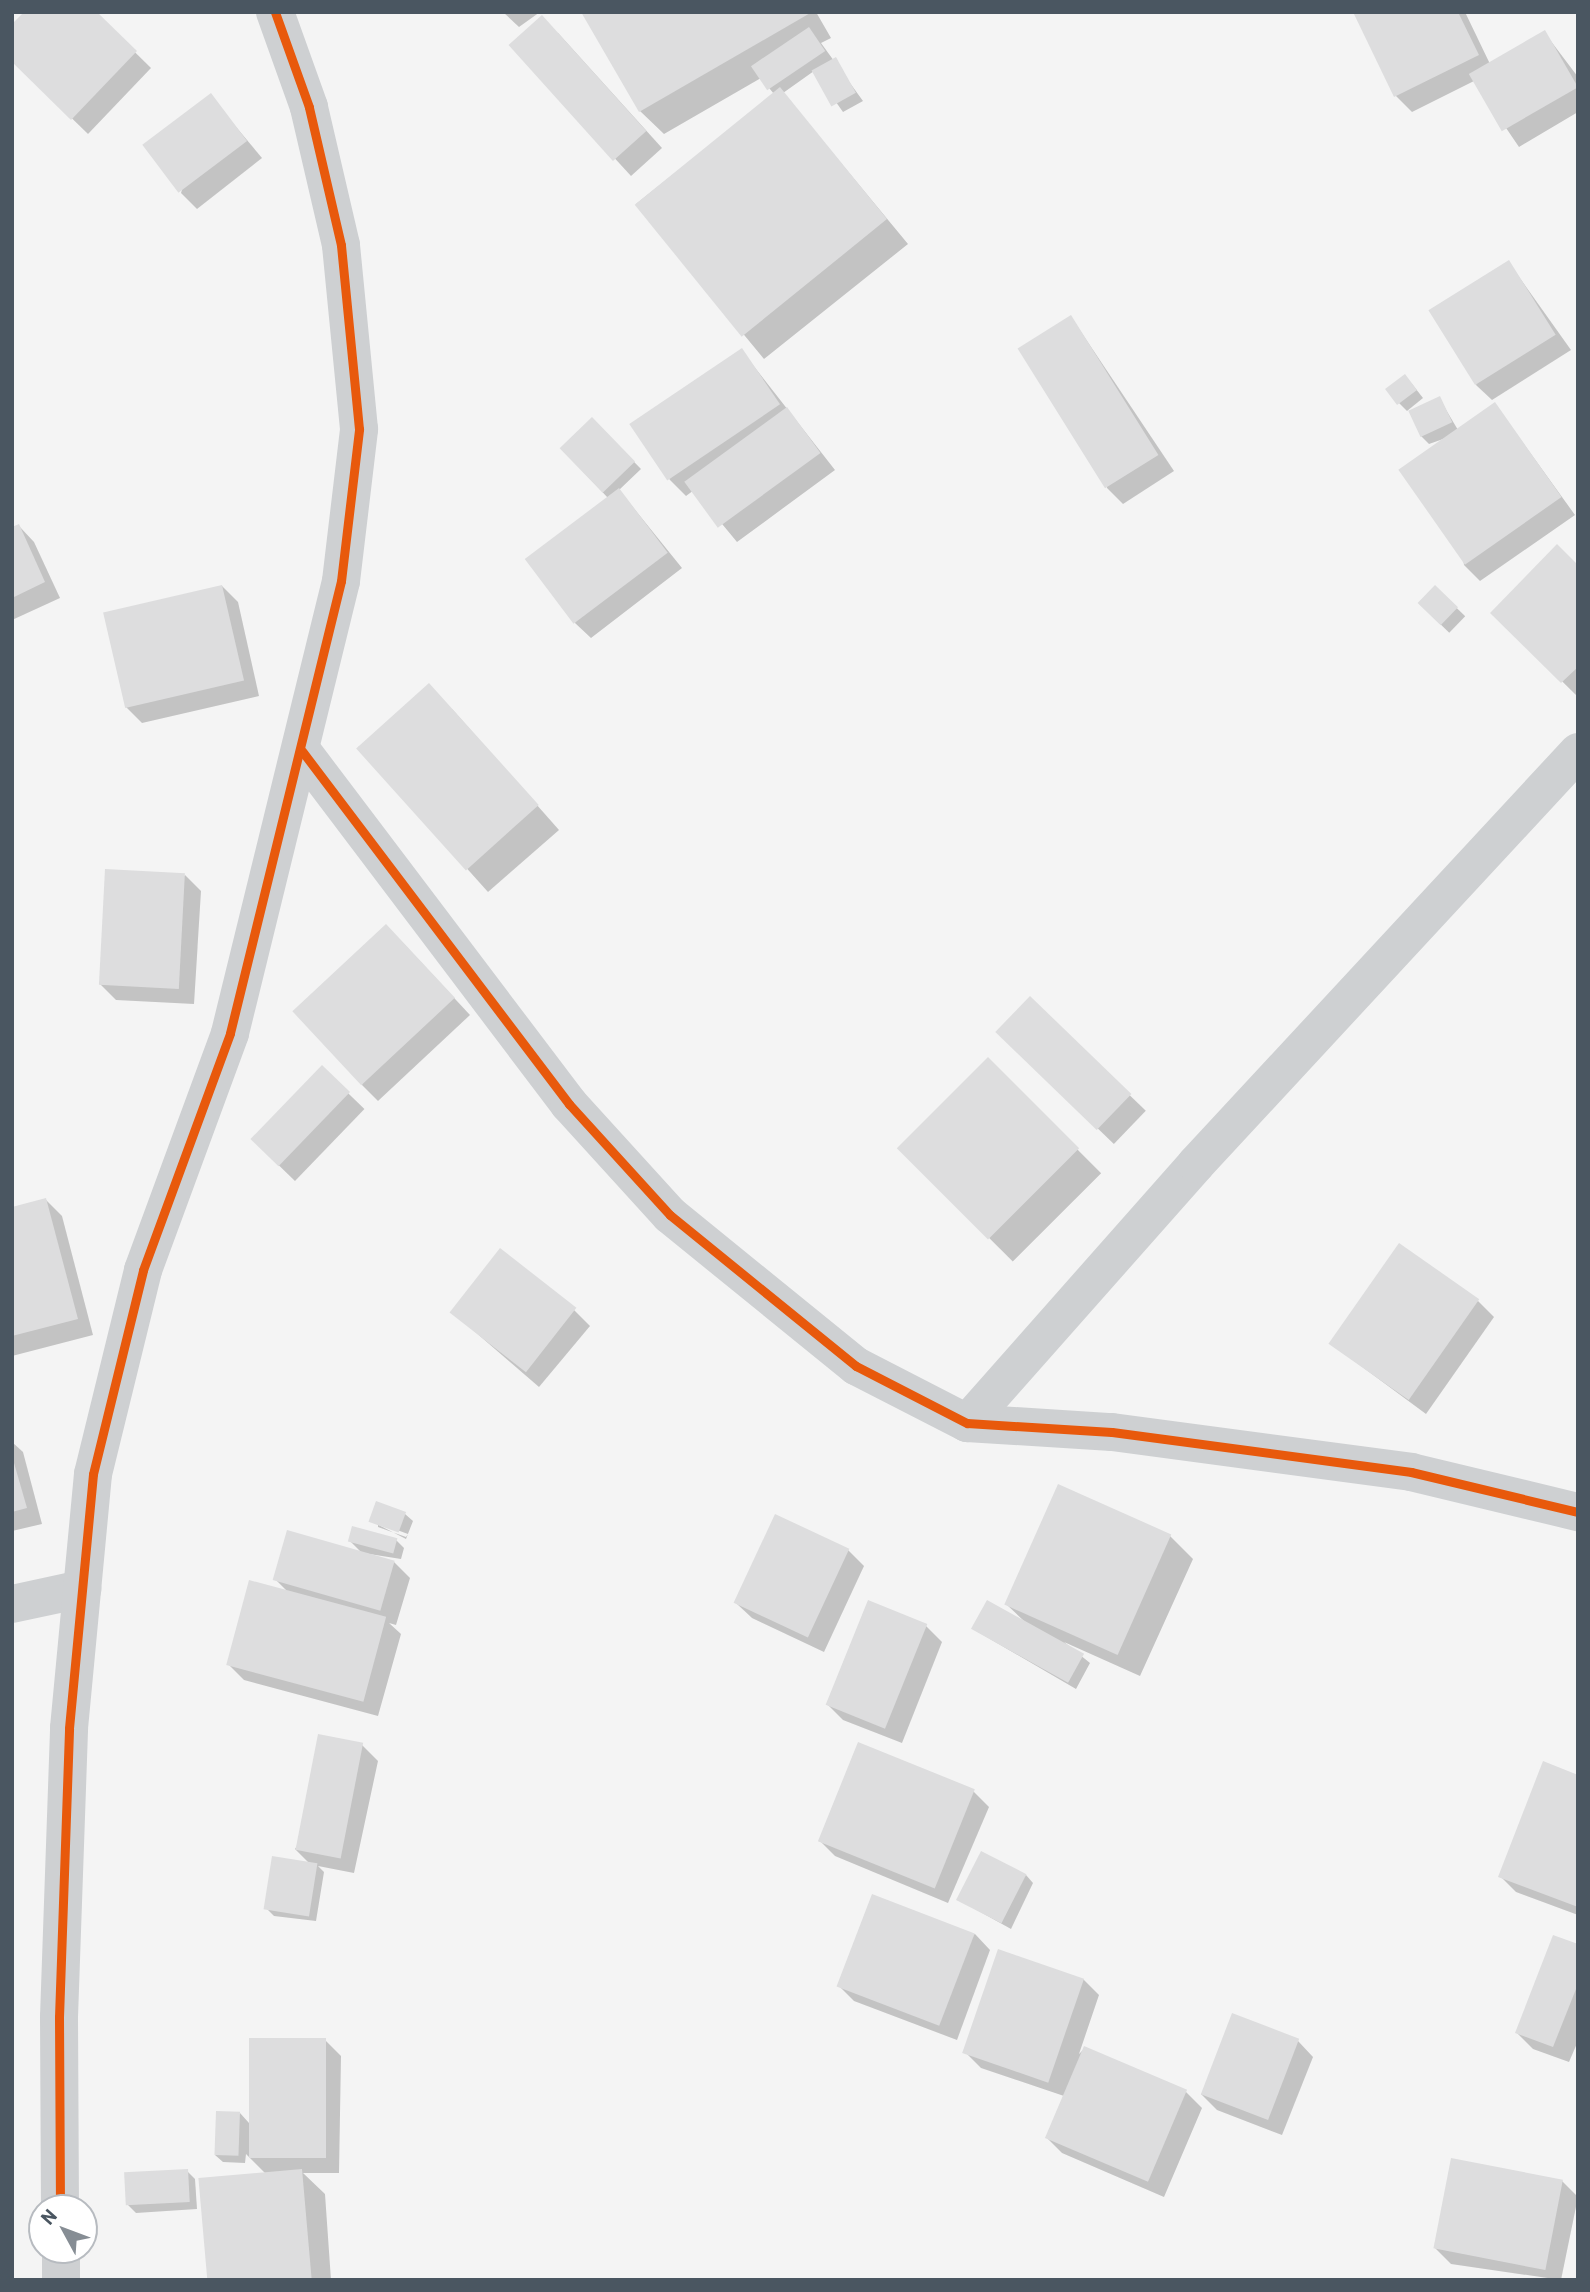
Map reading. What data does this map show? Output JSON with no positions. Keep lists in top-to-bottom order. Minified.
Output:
{"north":"top left"}
